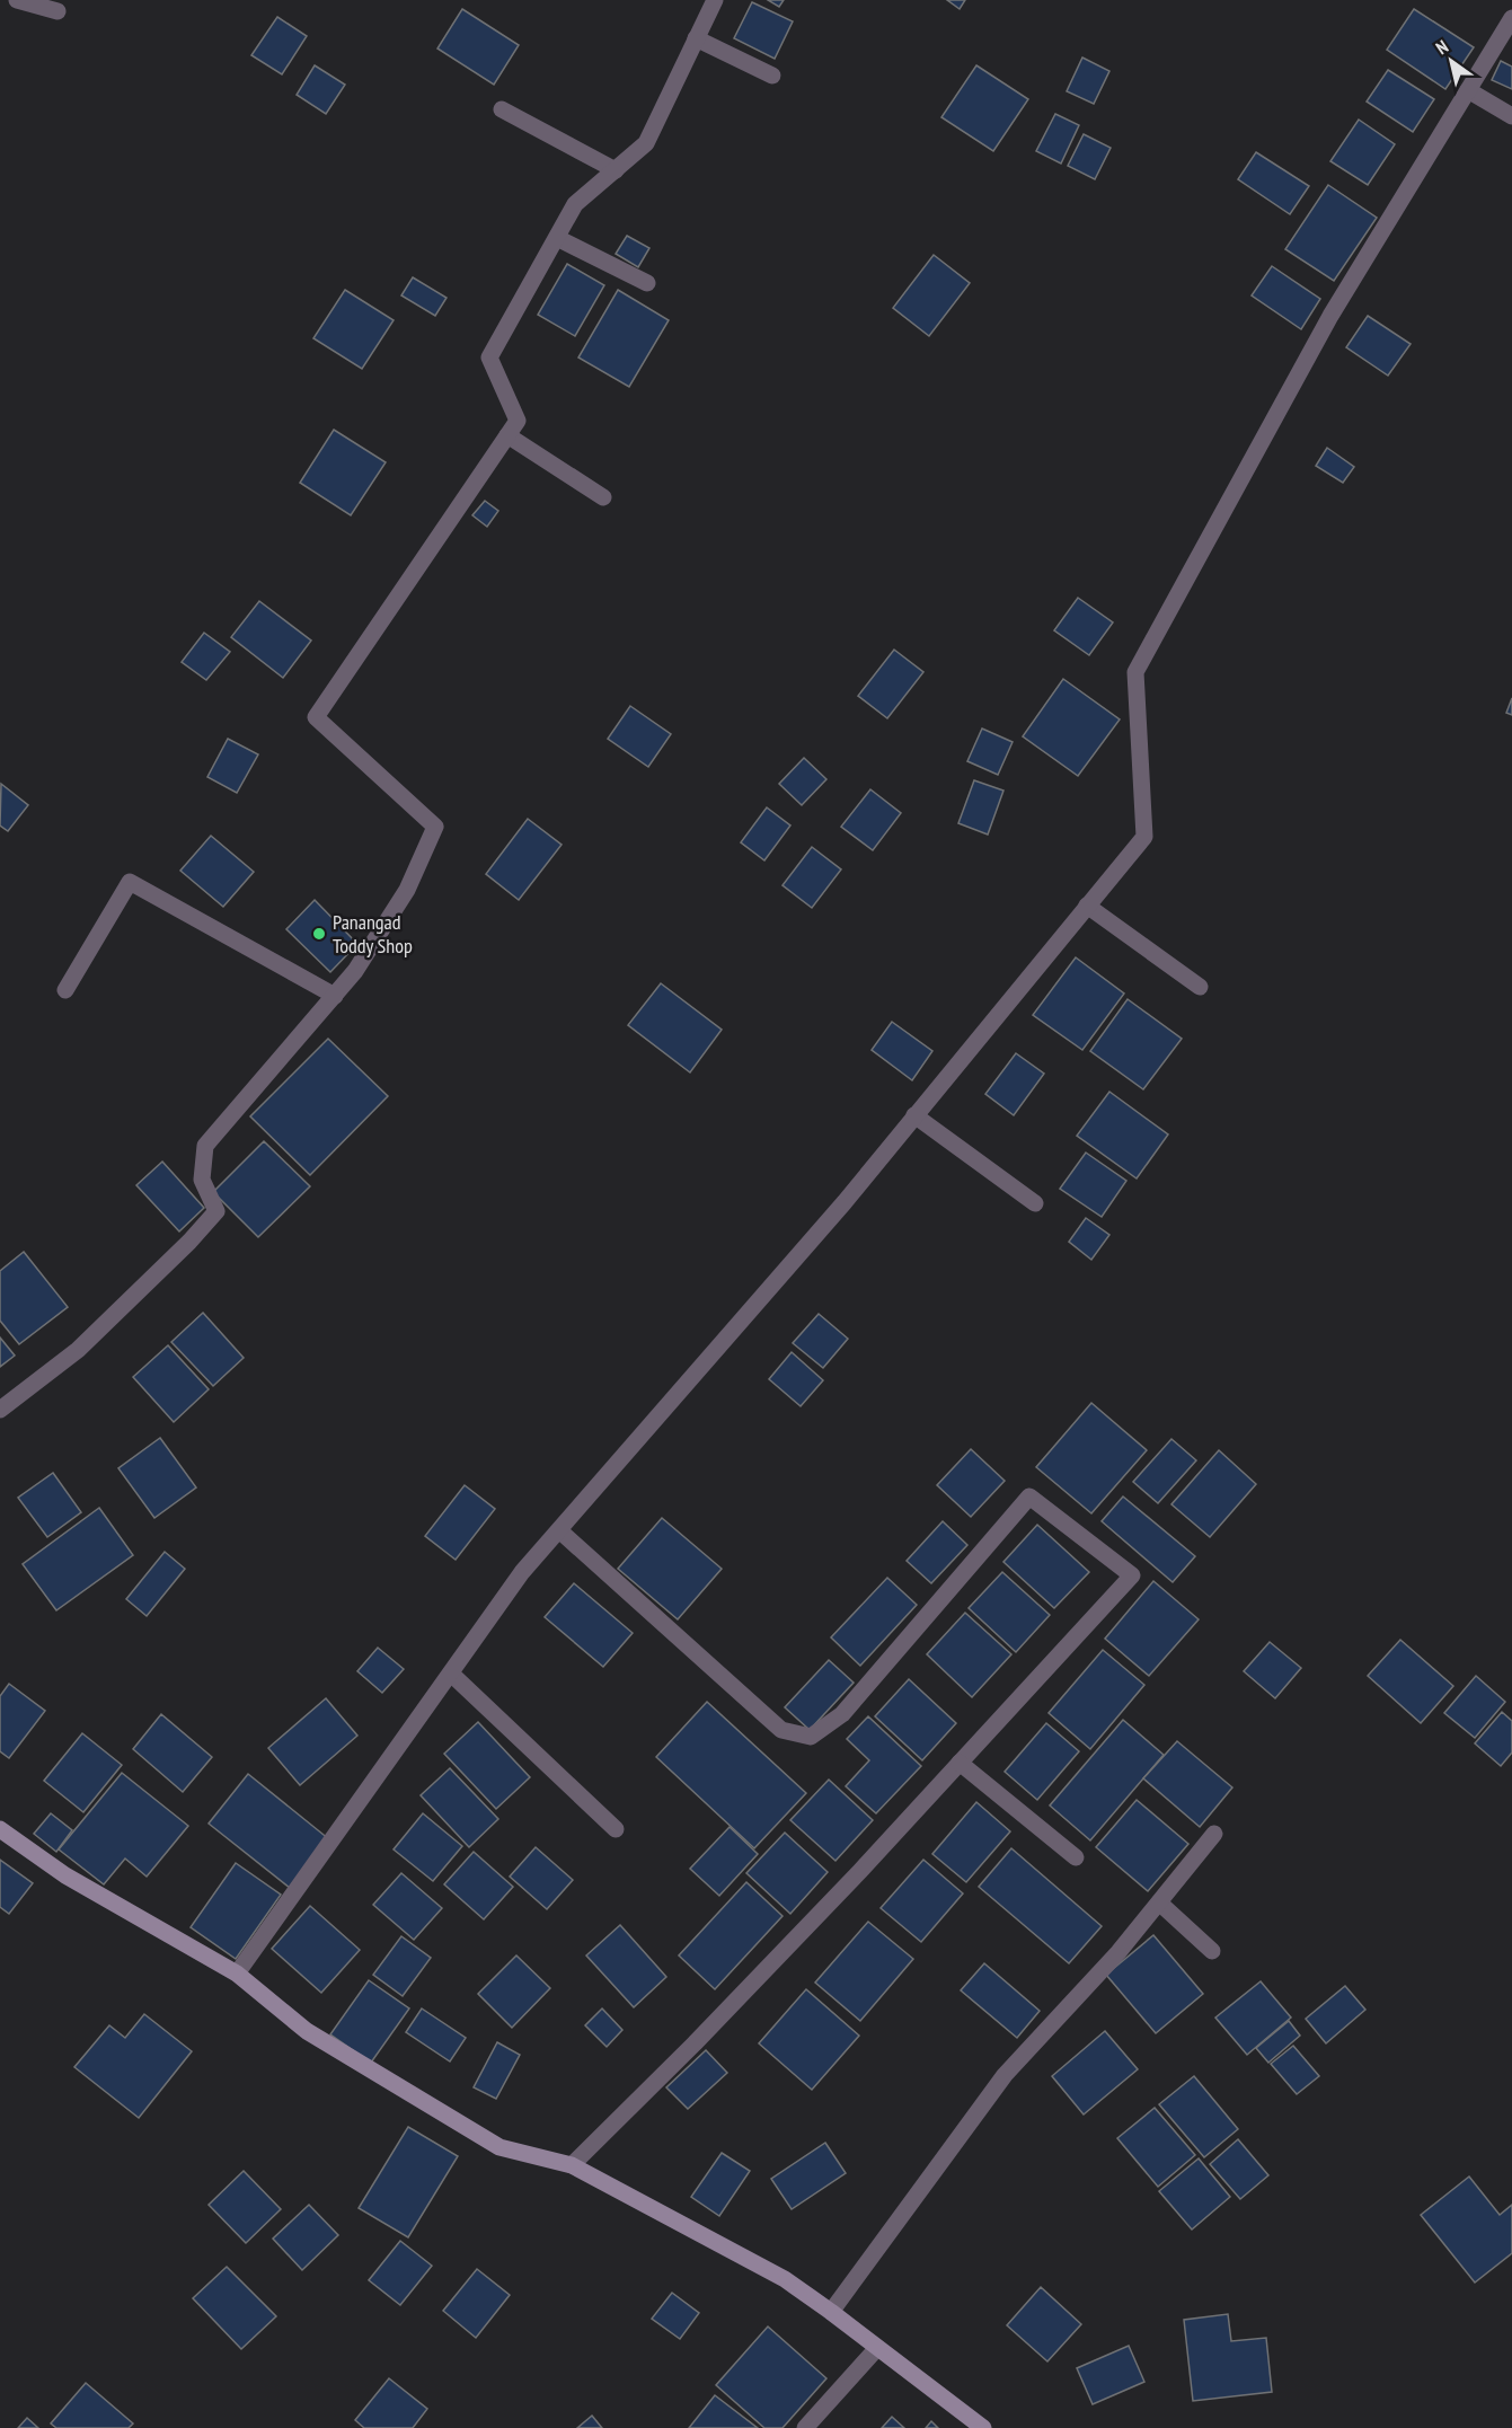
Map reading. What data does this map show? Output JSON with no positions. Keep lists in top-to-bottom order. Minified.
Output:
{"places":["Panangad Toddy Shop"],"north":"top left"}
